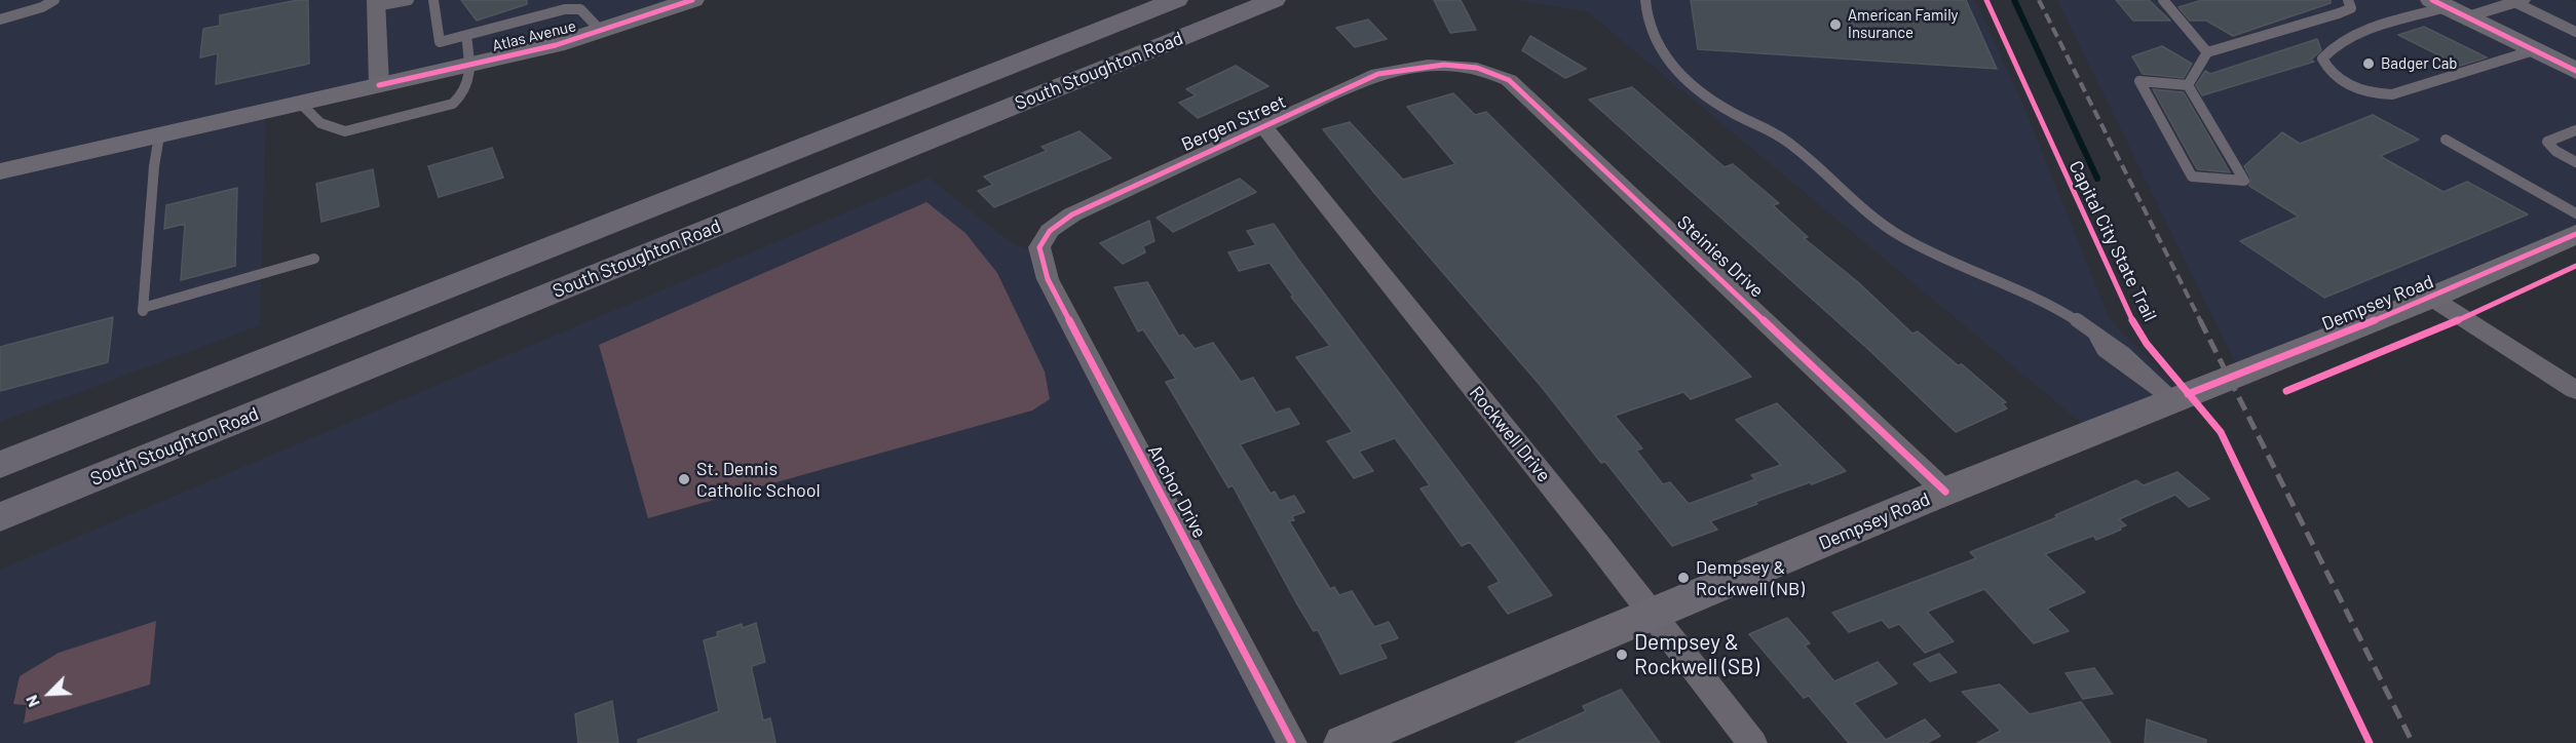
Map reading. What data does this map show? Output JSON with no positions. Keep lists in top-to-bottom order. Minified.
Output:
{"streets":{"main road":["South Stoughton Road"],"street":["Atlas Avenue","Bergen Street","Steinies Drive","Dempsey Road","Rockwell Drive","Anchor Drive"],"cycle path":["Capital City State Trail"]},"crossings":[["Bergen Street","Steinies Drive"],["Bergen Street","Rockwell Drive"],["Bergen Street","Anchor Drive"],["Steinies Drive","Dempsey Road"],["Dempsey Road","Rockwell Drive"]],"places":["American Family Insurance","Badger Cab","St. Dennis Catholic School","Dempsey & Rockwell (NB)","Dempsey & Rockwell (SB)"],"north":"bottom left"}
